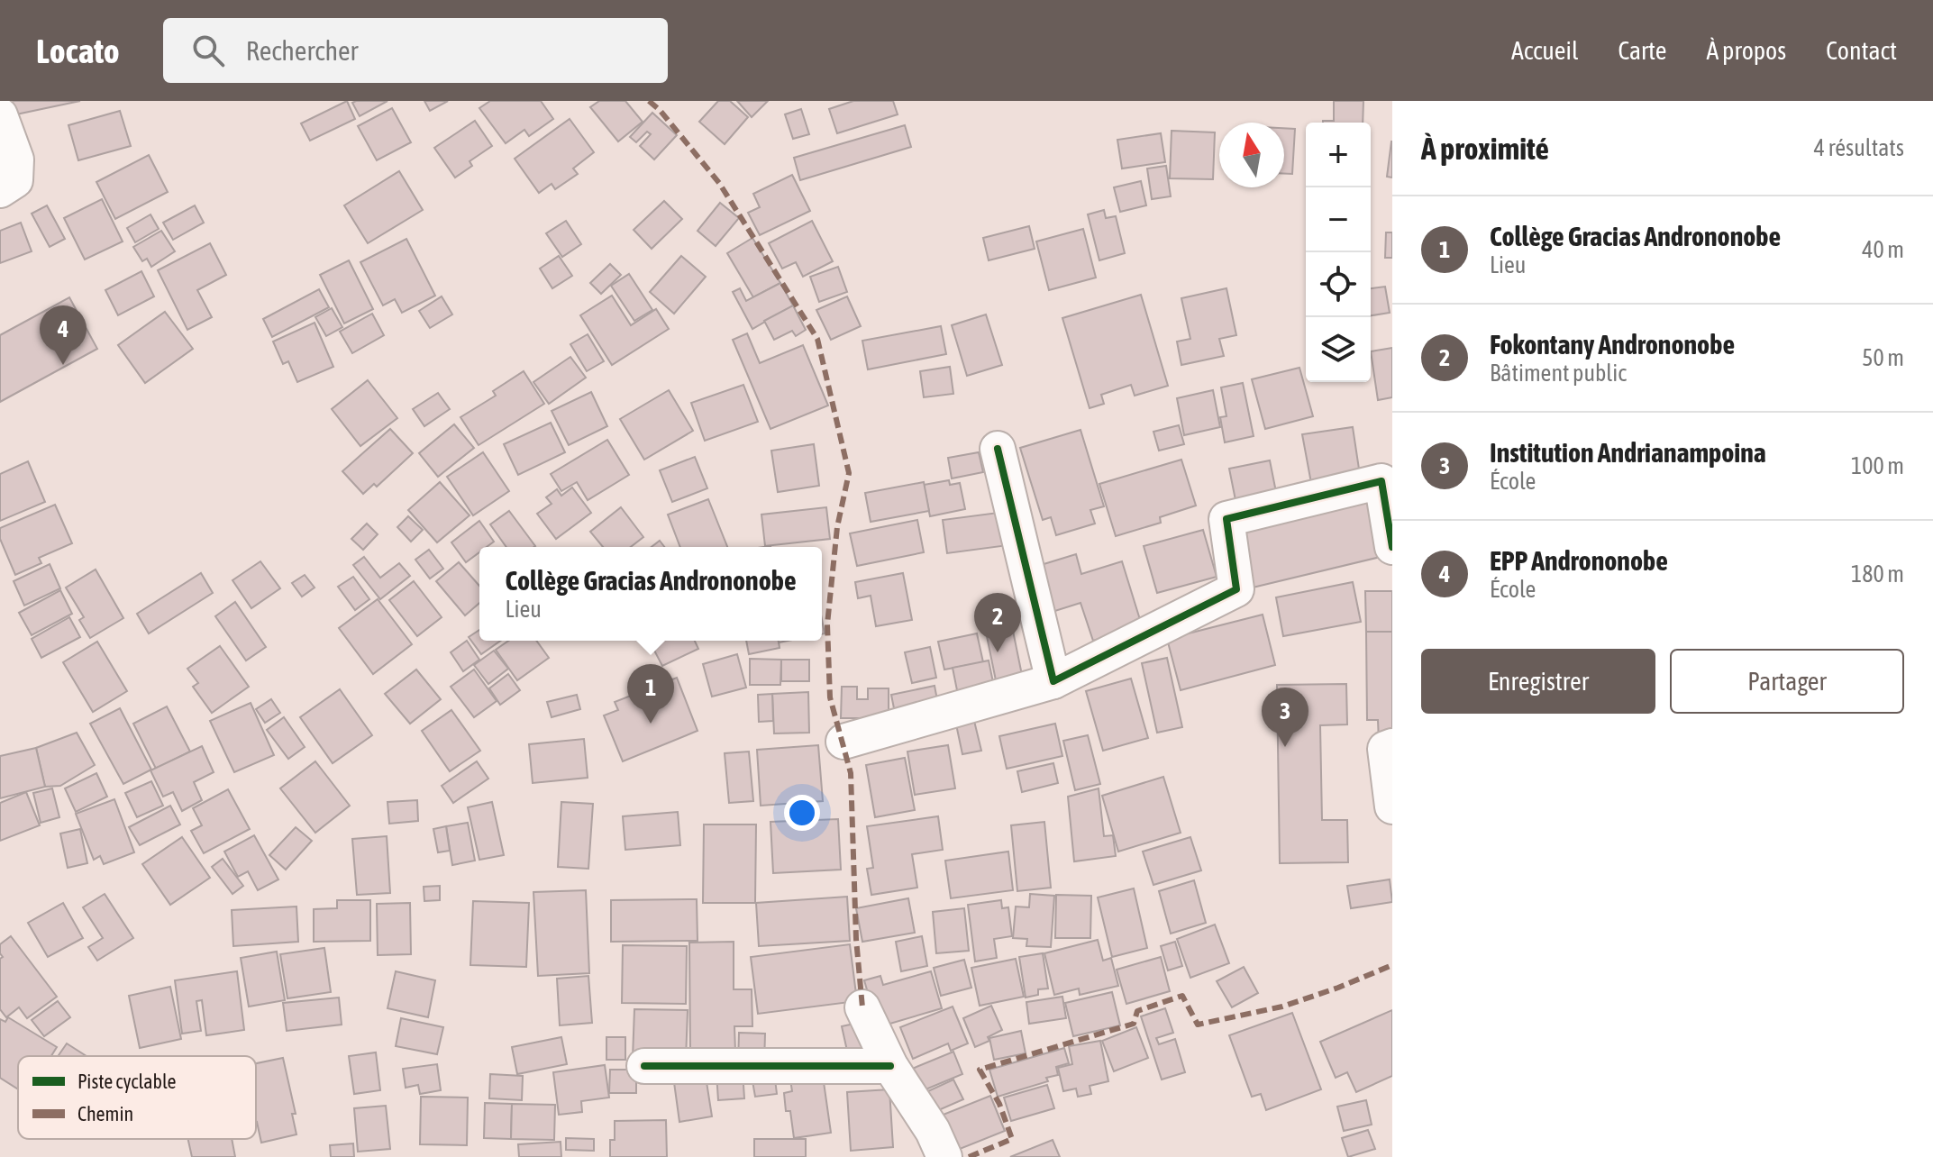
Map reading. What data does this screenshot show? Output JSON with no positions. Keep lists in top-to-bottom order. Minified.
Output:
{"legend":["Piste cyclable","Chemin"],"north":"top","page":{"header":"Locato","search":"Rechercher","nav":["Accueil","Carte","À propos","Contact"],"heading":["À proximité","4 résultats"],"map_buttons":["+","−"],"list":[{"mark":"1","name":"Collège Gracias Andrononobe","note":"Lieu","value":"40 m"},{"mark":"2","name":"Fokontany Andrononobe","note":"Bâtiment public","value":"50 m"},{"mark":"3","name":"Institution Andrianampoina","note":"École","value":"100 m"},{"mark":"4","name":"EPP Andrononobe","note":"École","value":"180 m"}],"pins":["4","2","1","3"],"popup":["Collège Gracias Andrononobe","Lieu"],"buttons":["Enregistrer","Partager"]}}
